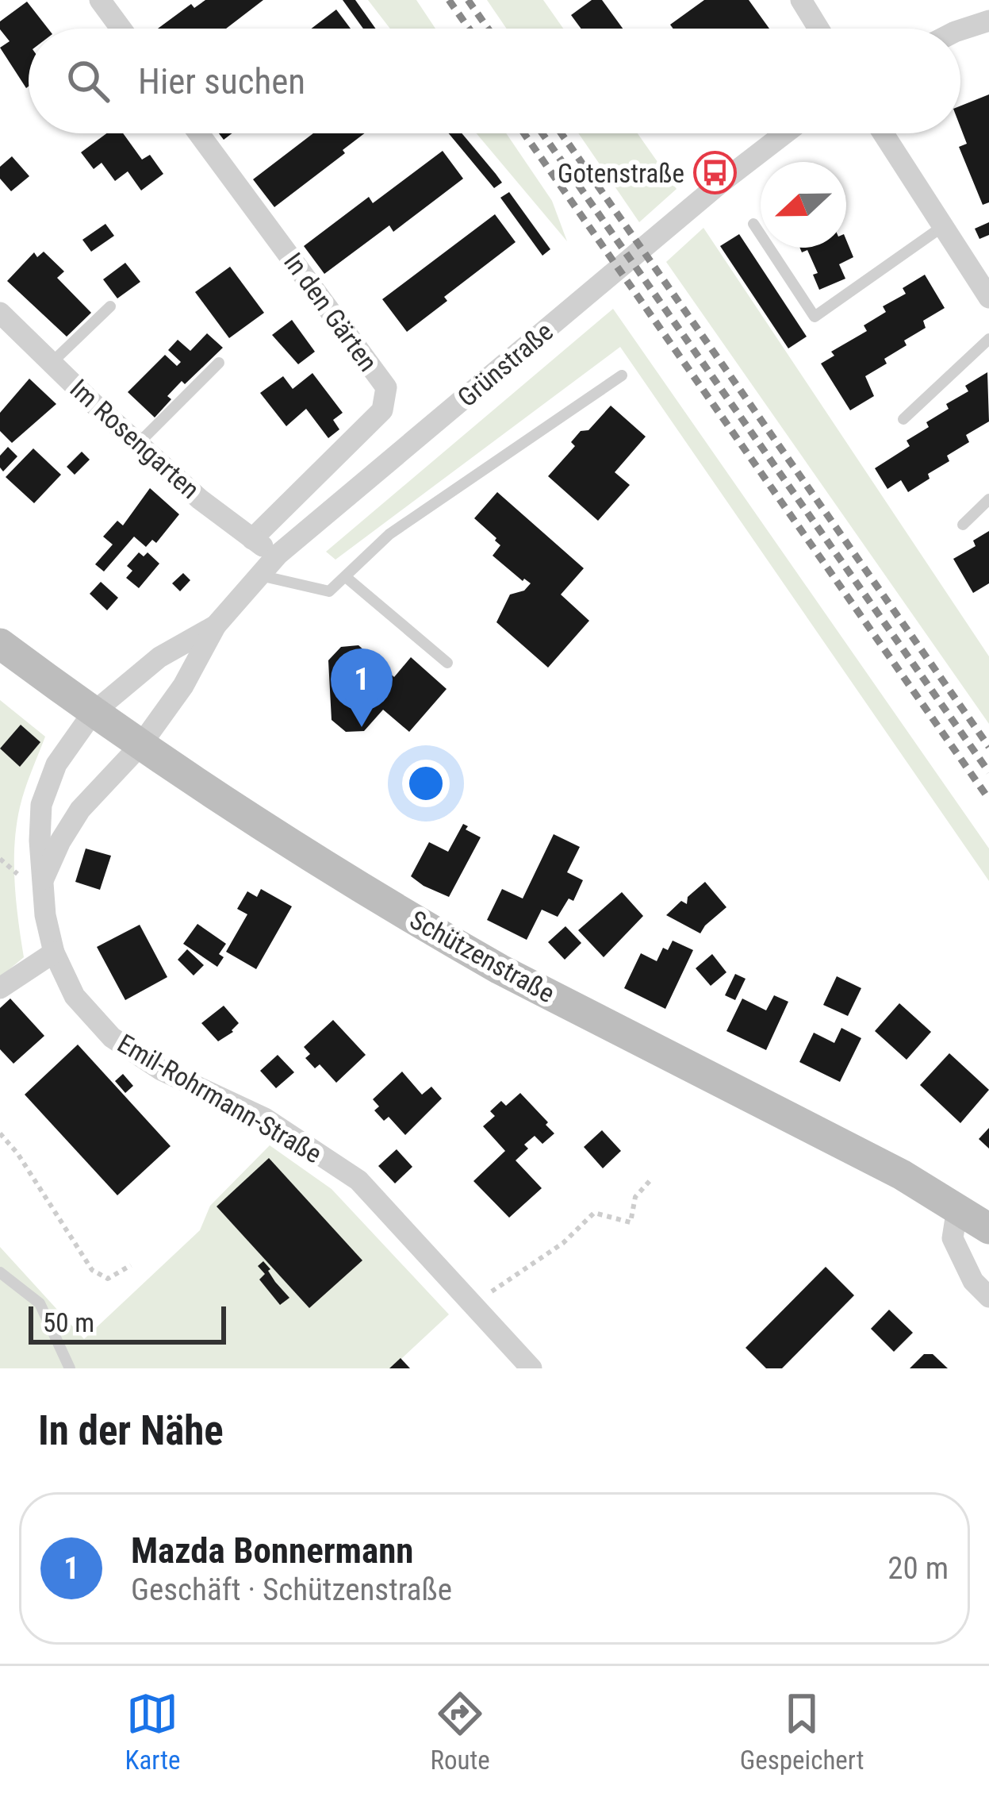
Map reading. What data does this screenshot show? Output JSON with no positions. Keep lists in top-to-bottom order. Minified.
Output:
{"streets":{"main road":["Schützenstraße"],"street":["In den Gärten","Grünstraße","Im Rosengarten","Emil-Rohrmann-Straße"]},"crossings":[["In den Gärten","Im Rosengarten"],["Grünstraße","Im Rosengarten"],["Grünstraße","Schützenstraße"],["Grünstraße","Emil-Rohrmann-Straße"],["Schützenstraße","Emil-Rohrmann-Straße"]],"places":{"bus stop":["Gotenstraße"]},"scale_bar":"50 m","north":"left","page":{"search":"Hier suchen","pins":"1","scale":"50 m","heading":"In der Nähe","list":[{"mark":"1","name":"Mazda Bonnermann","note":"Geschäft · Schützenstraße","value":"20 m"}],"nav":["Karte","Route","Gespeichert"]}}
